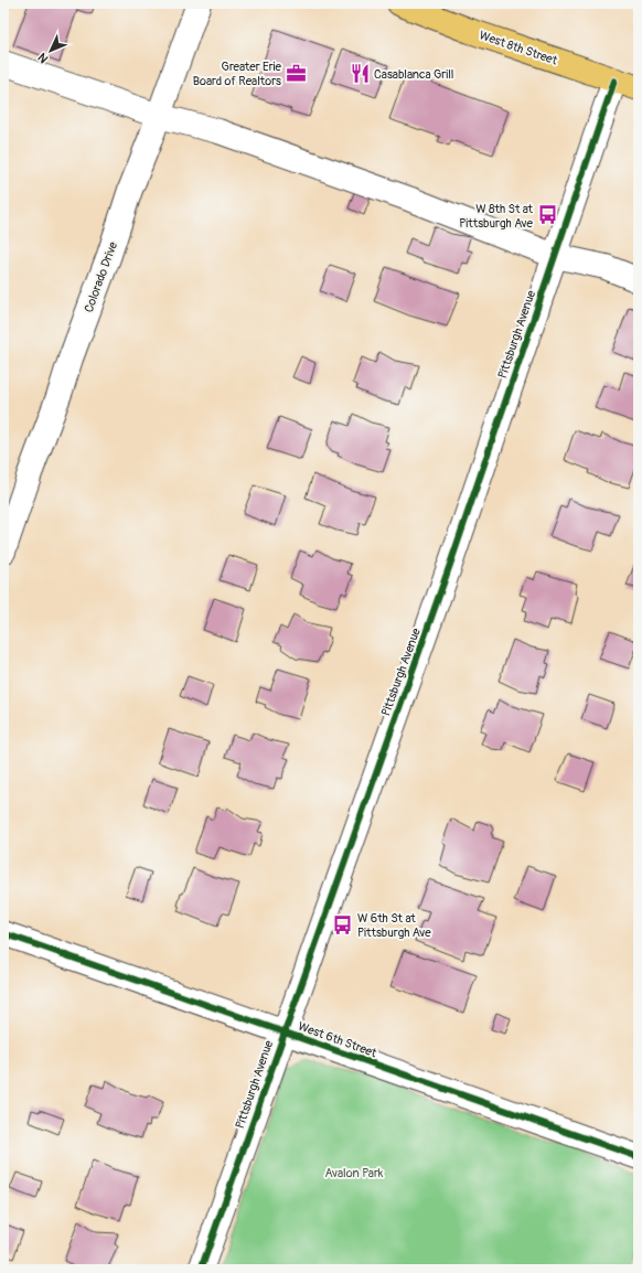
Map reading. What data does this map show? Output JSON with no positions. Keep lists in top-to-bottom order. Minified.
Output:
{"streets":{"main road":["West 8th Street"],"street":["Colorado Drive","Pittsburgh Avenue","West 6th Street"]},"crossings":[["West 8th Street","Pittsburgh Avenue"],["Pittsburgh Avenue","West 6th Street"]],"parks":["Avalon Park"],"places":{"office":["Greater Erie Board of Realtors"],"restaurant":["Casablanca Grill"],"bus stop":["W 8th St at Pittsburgh Ave","W 6th St at Pittsburgh Ave"]},"north":"bottom left"}
